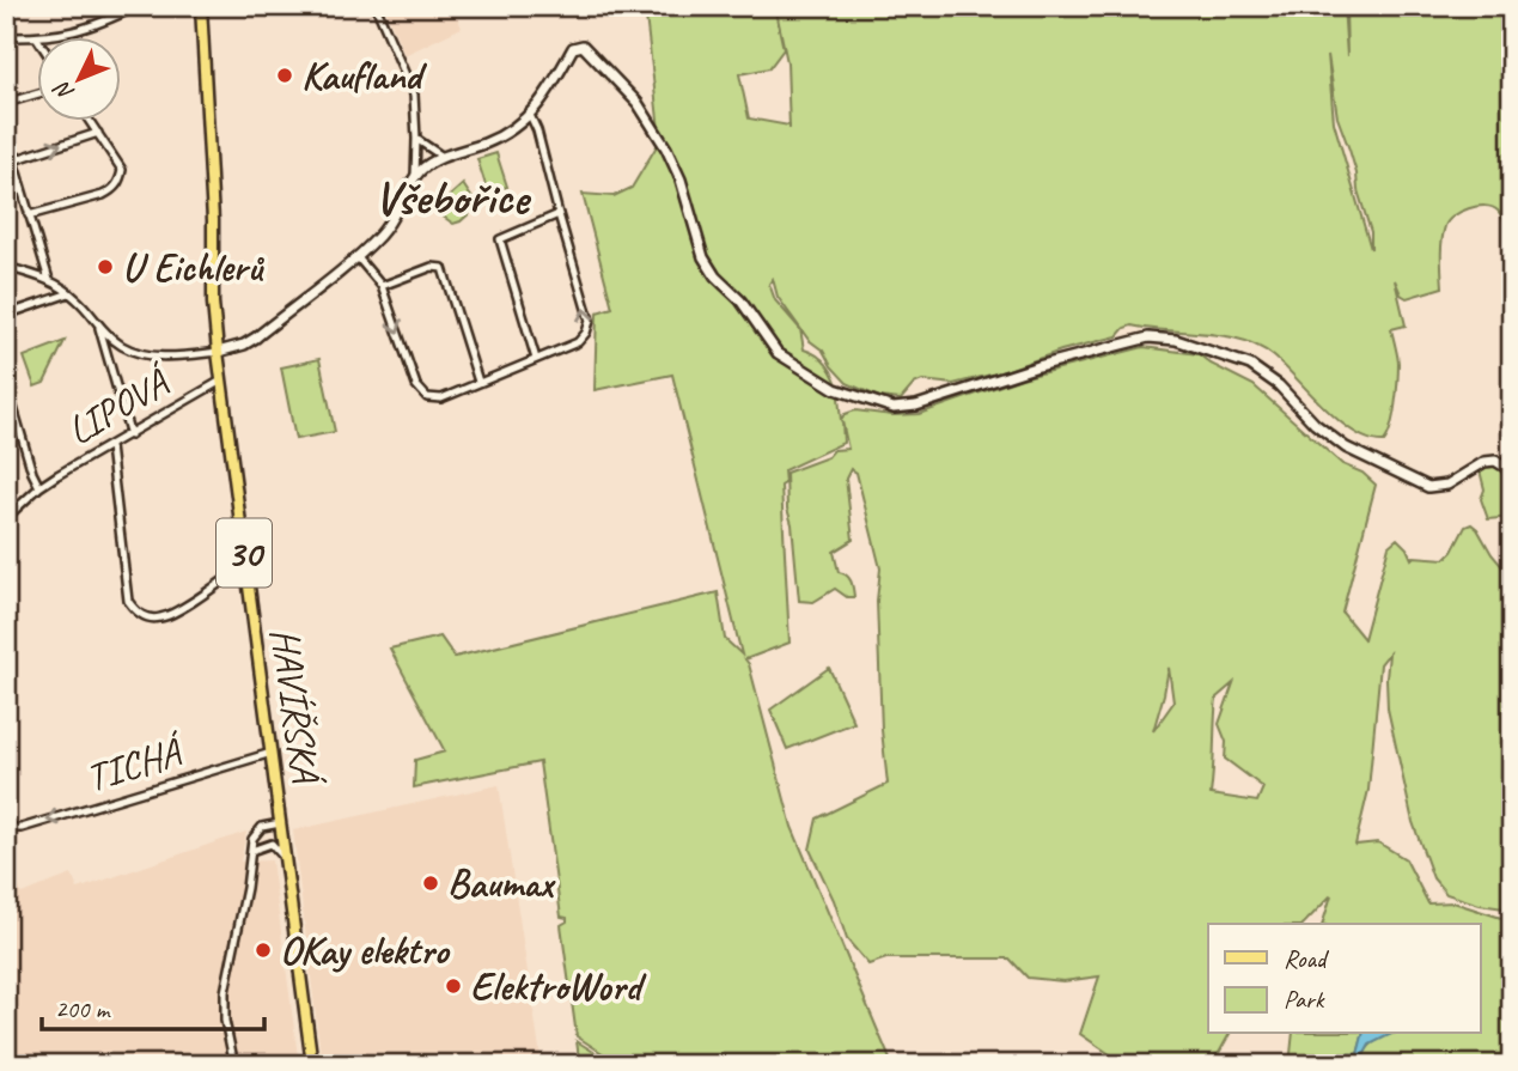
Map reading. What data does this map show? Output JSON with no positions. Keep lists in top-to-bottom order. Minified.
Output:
{"streets":{"main road":["30","HAVÍŘSKÁ"],"street":["LIPOVÁ","TICHÁ"]},"crossings":[["LIPOVÁ","HAVÍŘSKÁ"],["30","HAVÍŘSKÁ"],["HAVÍŘSKÁ","TICHÁ"]],"one_way":["TICHÁ"],"districts":["Všebořice"],"places":["Kaufland","U Eichlerů","Baumax","OKay elektro","ElektroWord"],"legend":["Road","Park"],"scale_bar":"200 m","north":"bottom left"}
